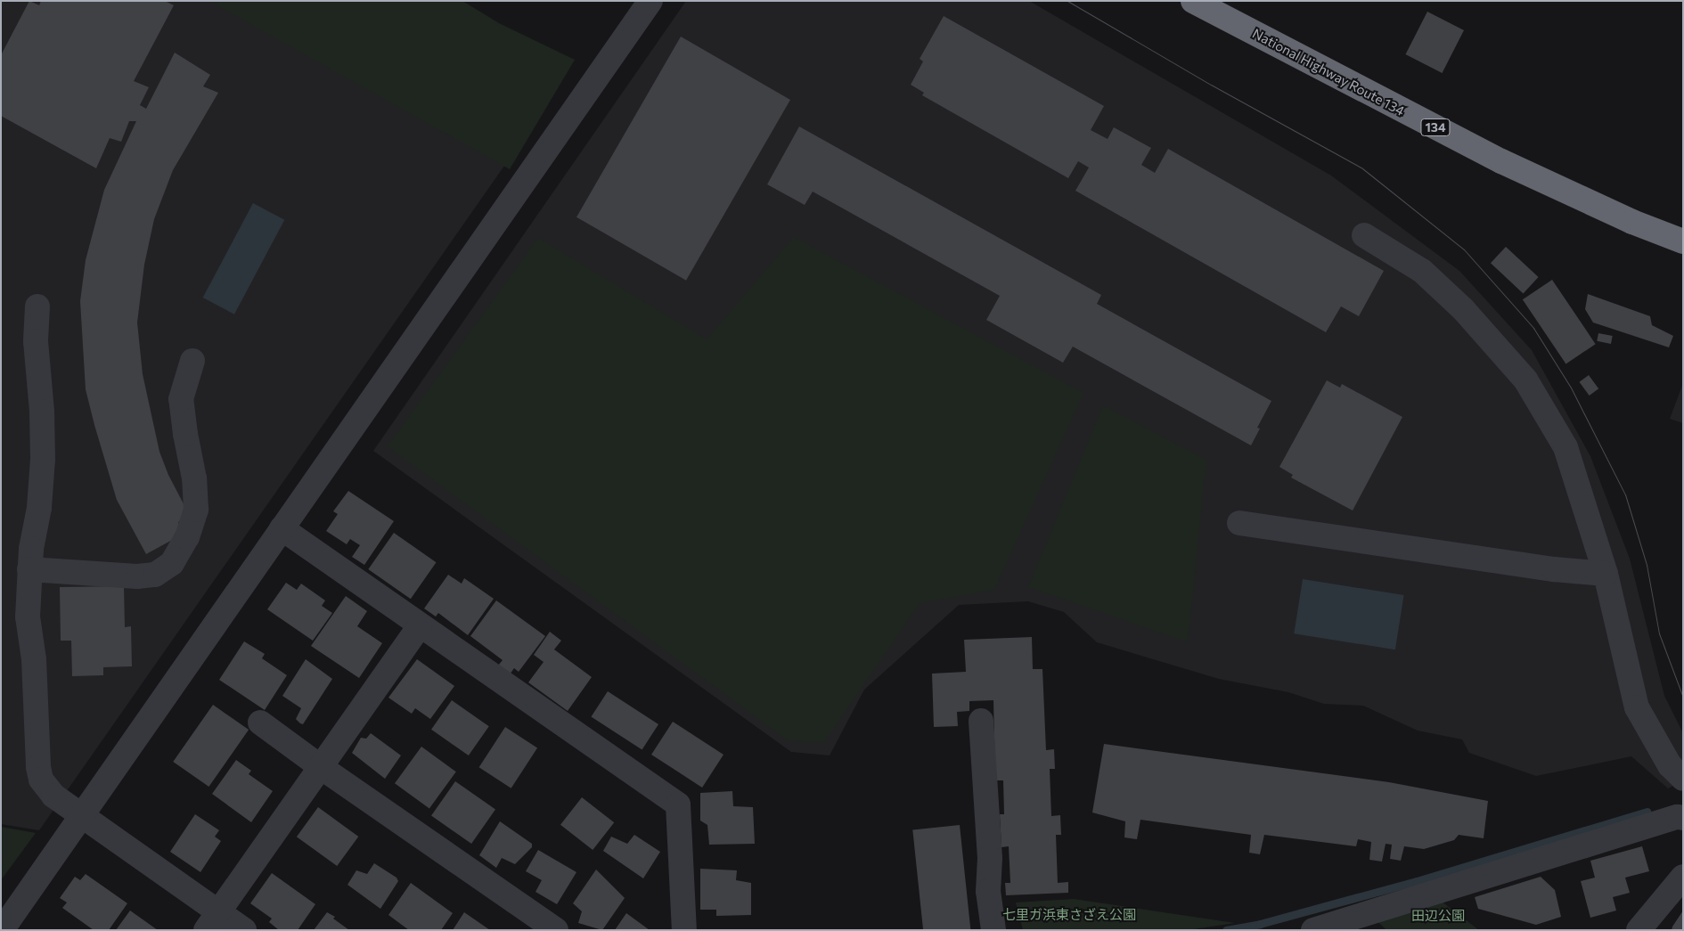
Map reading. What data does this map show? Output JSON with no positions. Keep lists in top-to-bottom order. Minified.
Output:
{"streets":{"highway":["National Highway Route 134","134"]},"parks":["七里ガ浜東さざえ公園","田辺公園"]}
